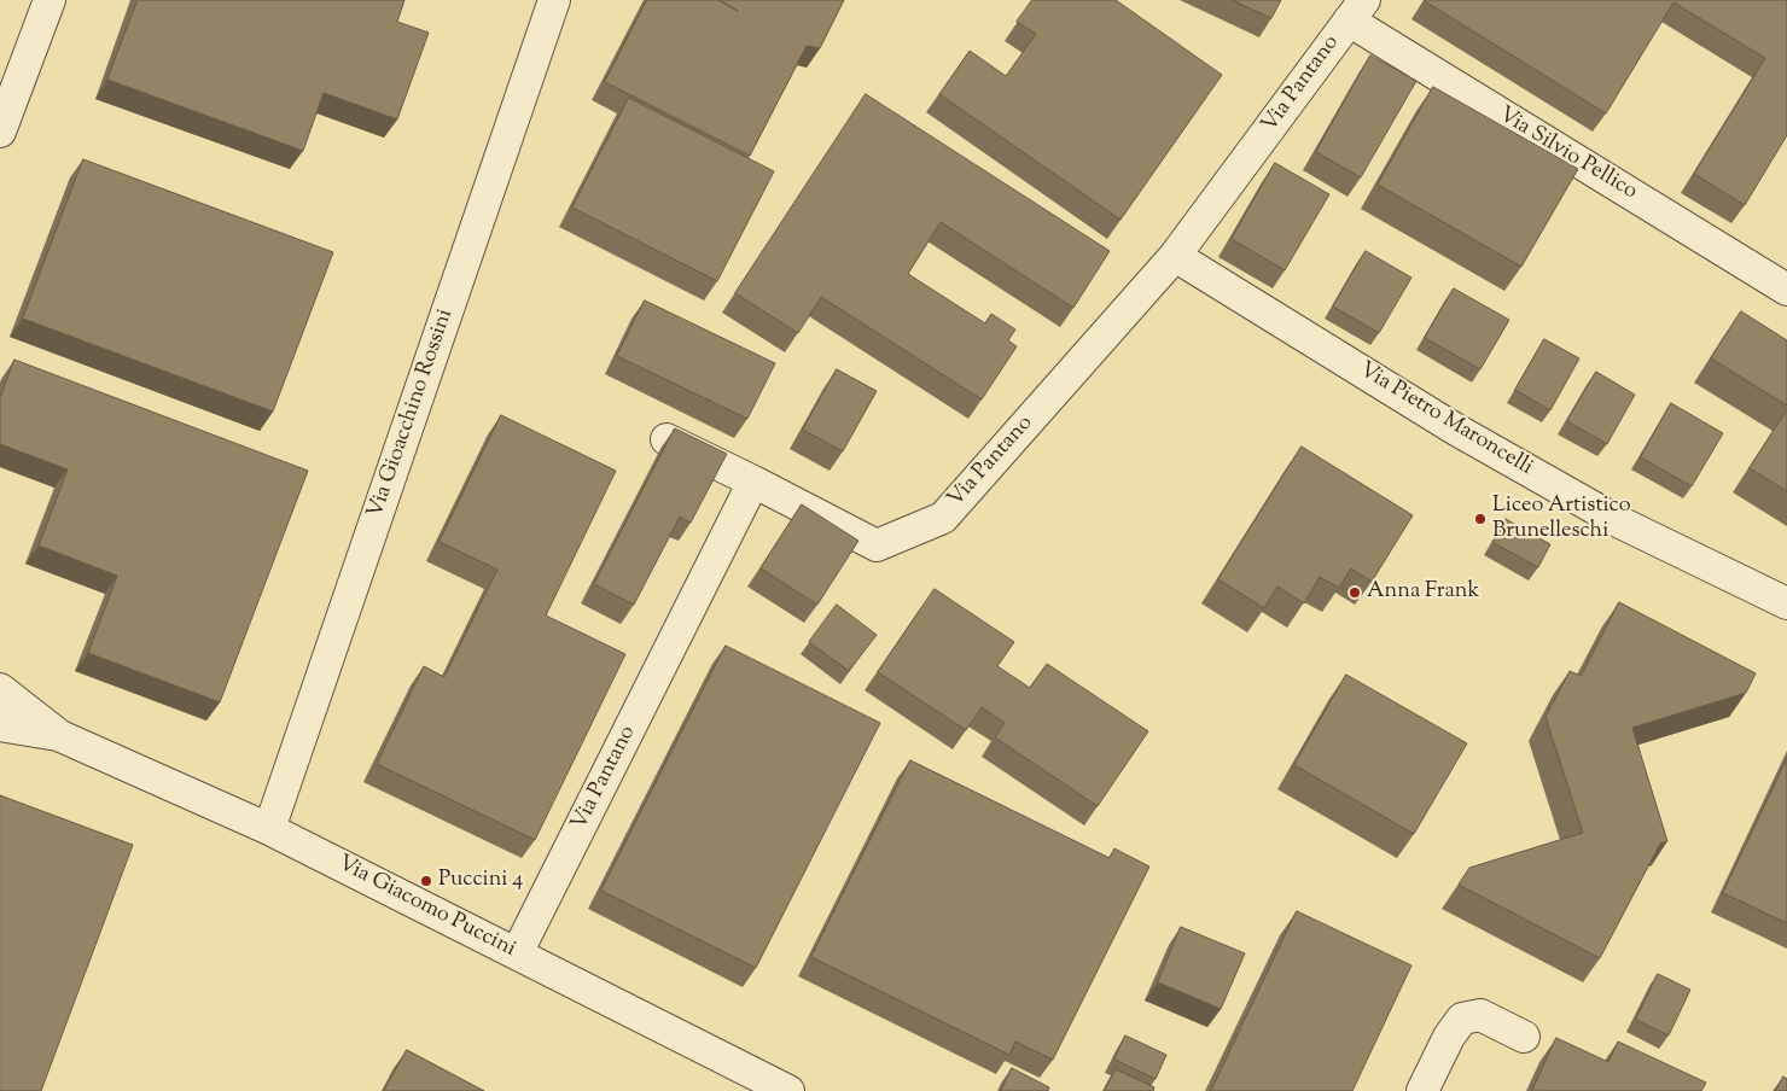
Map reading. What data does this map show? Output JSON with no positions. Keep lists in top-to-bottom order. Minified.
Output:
{"streets":{"street":["Via Pantano","Via Silvio Pellico","Via Gioacchino Rossini","Via Pietro Maroncelli","Via Giacomo Puccini"]},"crossings":[["Via Pantano","Via Silvio Pellico"],["Via Pantano","Via Pietro Maroncelli"],["Via Pantano","Via Giacomo Puccini"],["Via Gioacchino Rossini","Via Giacomo Puccini"]],"places":["Liceo Artistico Brunelleschi","Anna Frank","Puccini 4"]}
